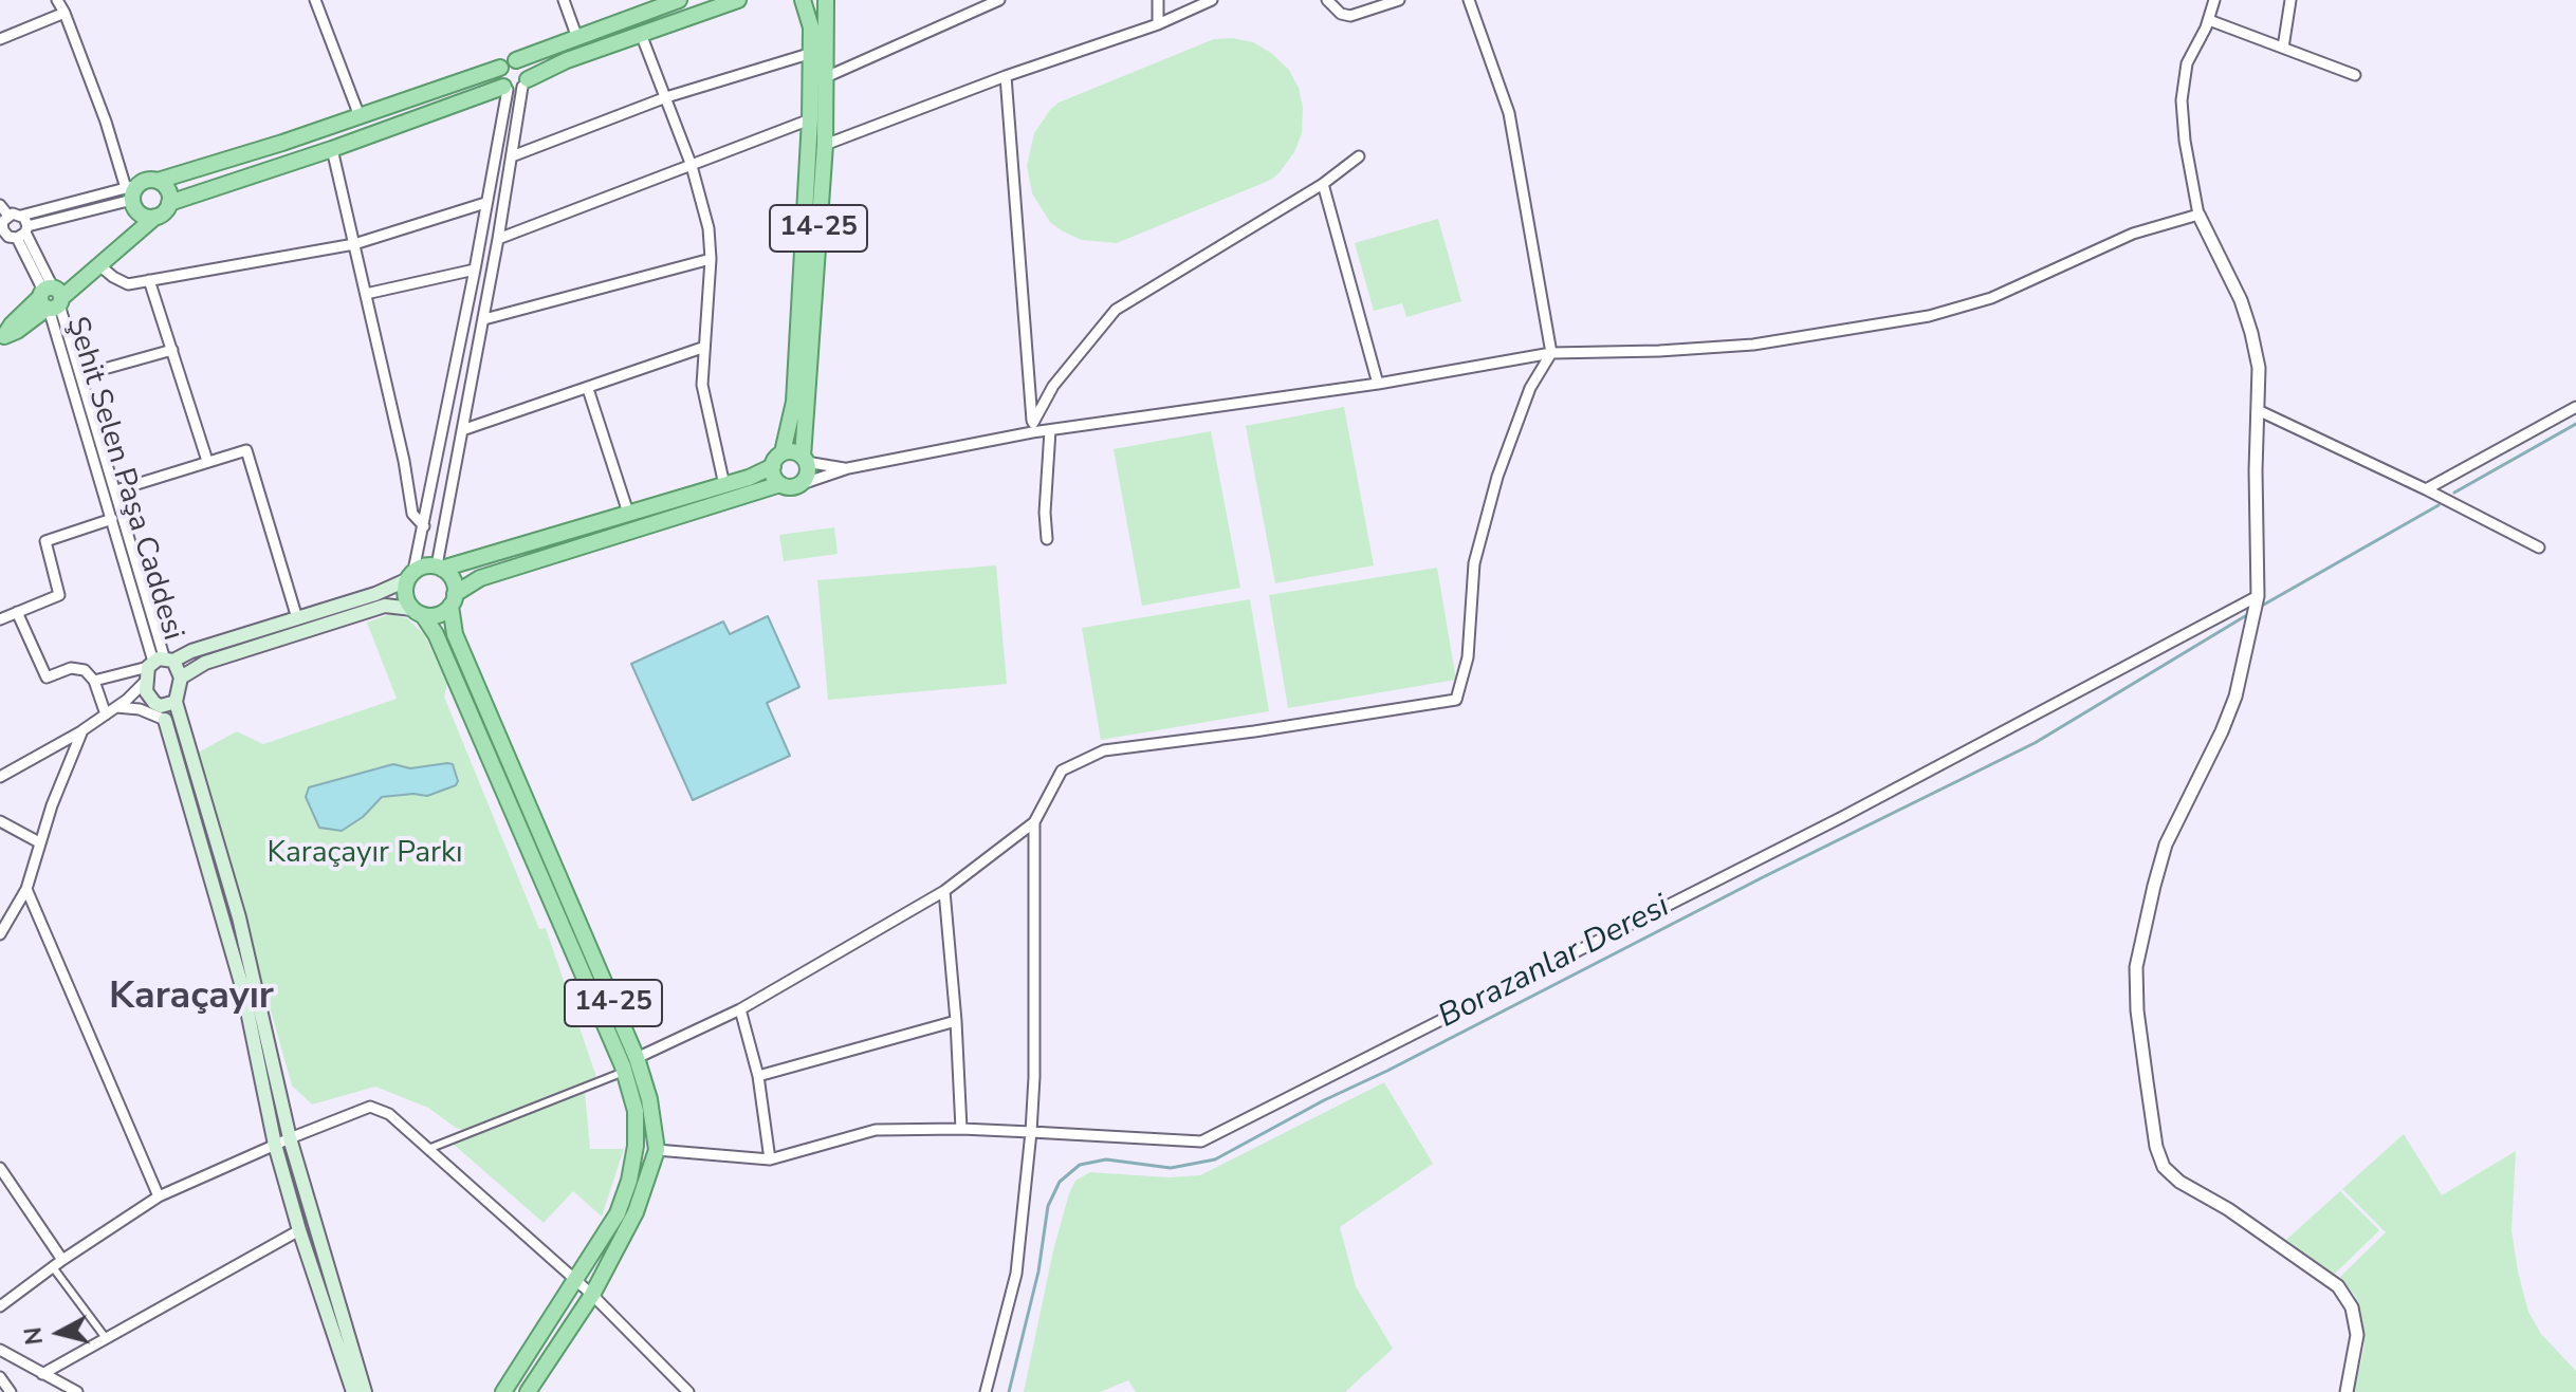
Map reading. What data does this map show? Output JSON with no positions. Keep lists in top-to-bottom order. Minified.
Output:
{"streets":{"main road":["14-25"],"street":["Şehit Selen Paşa Caddesi"]},"districts":["Karaçayır"],"water":["Borazanlar Deresi"],"parks":["Karaçayır Parkı"],"north":"left"}
